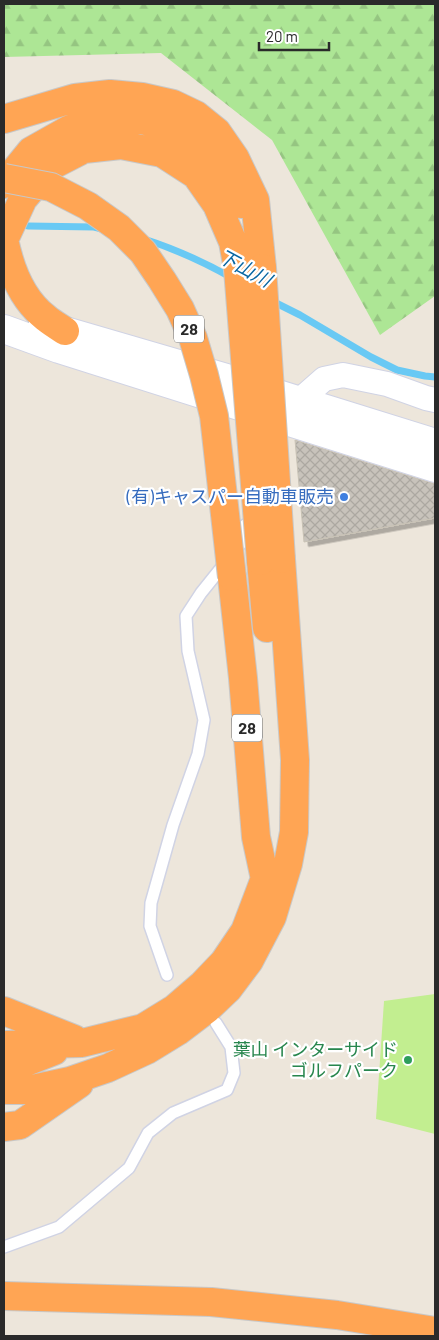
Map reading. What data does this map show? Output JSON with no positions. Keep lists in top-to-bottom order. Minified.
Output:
{"streets":{"highway":["28"]},"water":["下山川"],"places":["(有)キャスパー自動車販売","葉山 インターサイド ゴルフパーク"],"scale_bar":"20 m"}
